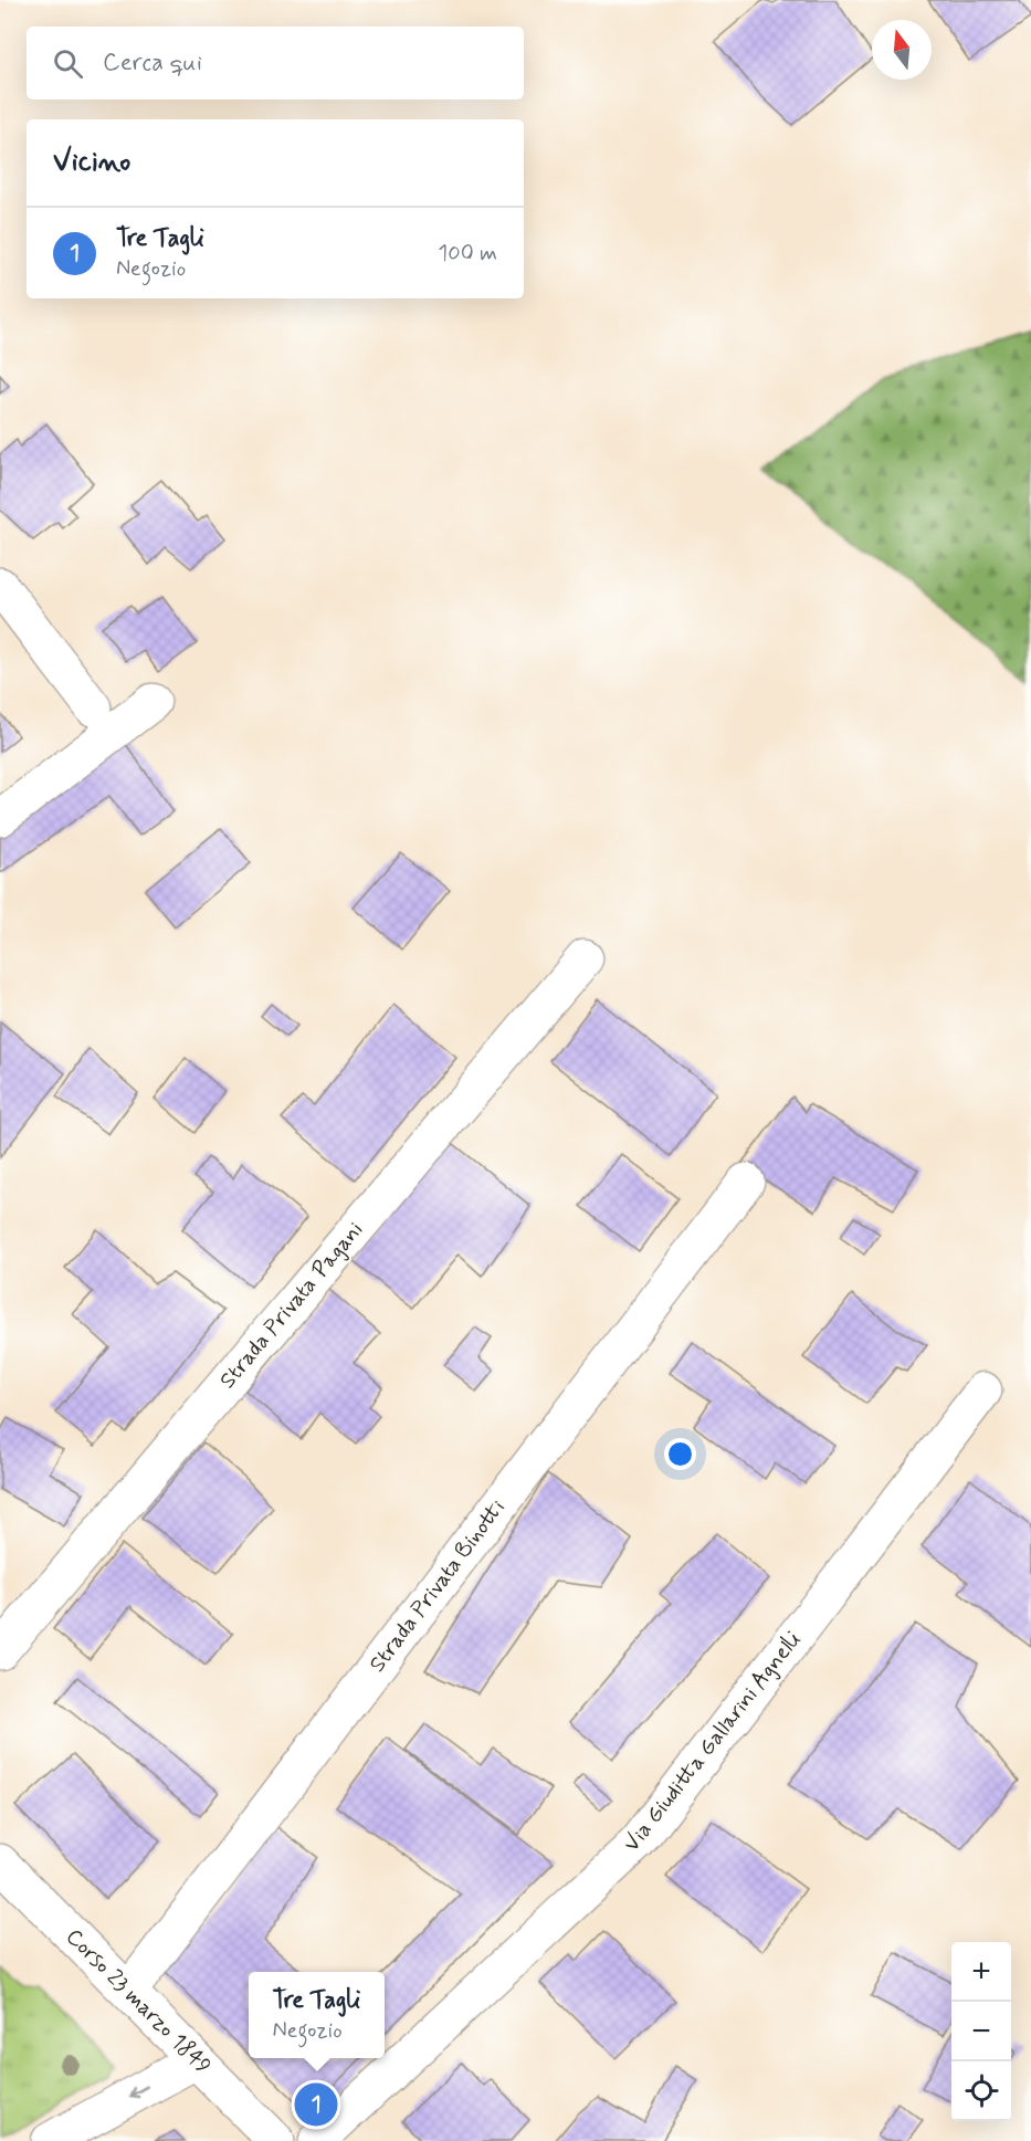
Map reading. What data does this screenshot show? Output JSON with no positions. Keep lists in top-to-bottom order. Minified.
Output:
{"streets":{"street":["Strada Privata Pagani","Strada Privata Binotti","Via Giuditta Gallarini Agnelli","Corso 23 marzo 1849"]},"crossings":[["Strada Privata Binotti","Corso 23 marzo 1849"]],"north":"top","page":{"search":"Cerca qui","heading":"Vicino","list":[{"mark":"1","name":"Tre Tagli","note":"Negozio","value":"100 m"}],"map_buttons":["+","−"],"popup":["Tre Tagli","Negozio"],"pins":"1"}}
